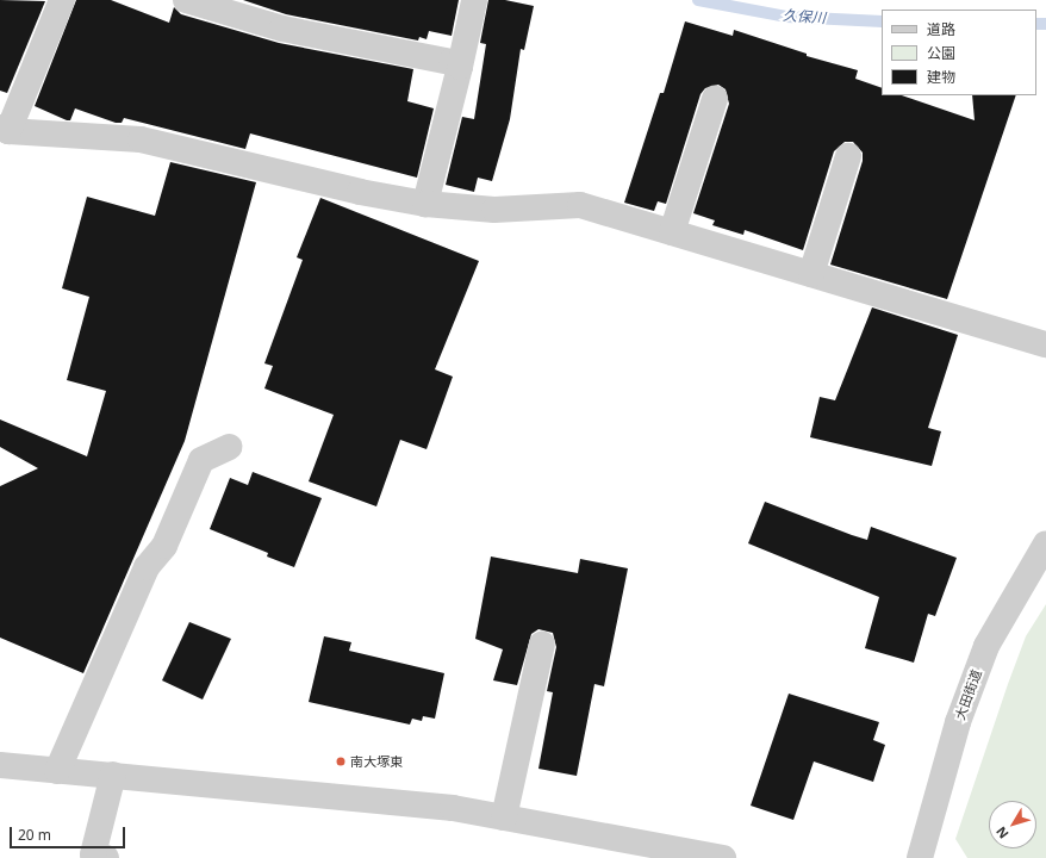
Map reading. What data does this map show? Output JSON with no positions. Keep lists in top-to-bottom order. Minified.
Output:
{"streets":{"street":["大田街道"]},"water":["久保川"],"places":["南大塚東"],"legend":["道路","公園","建物"],"scale_bar":"20 m","north":"bottom left"}
